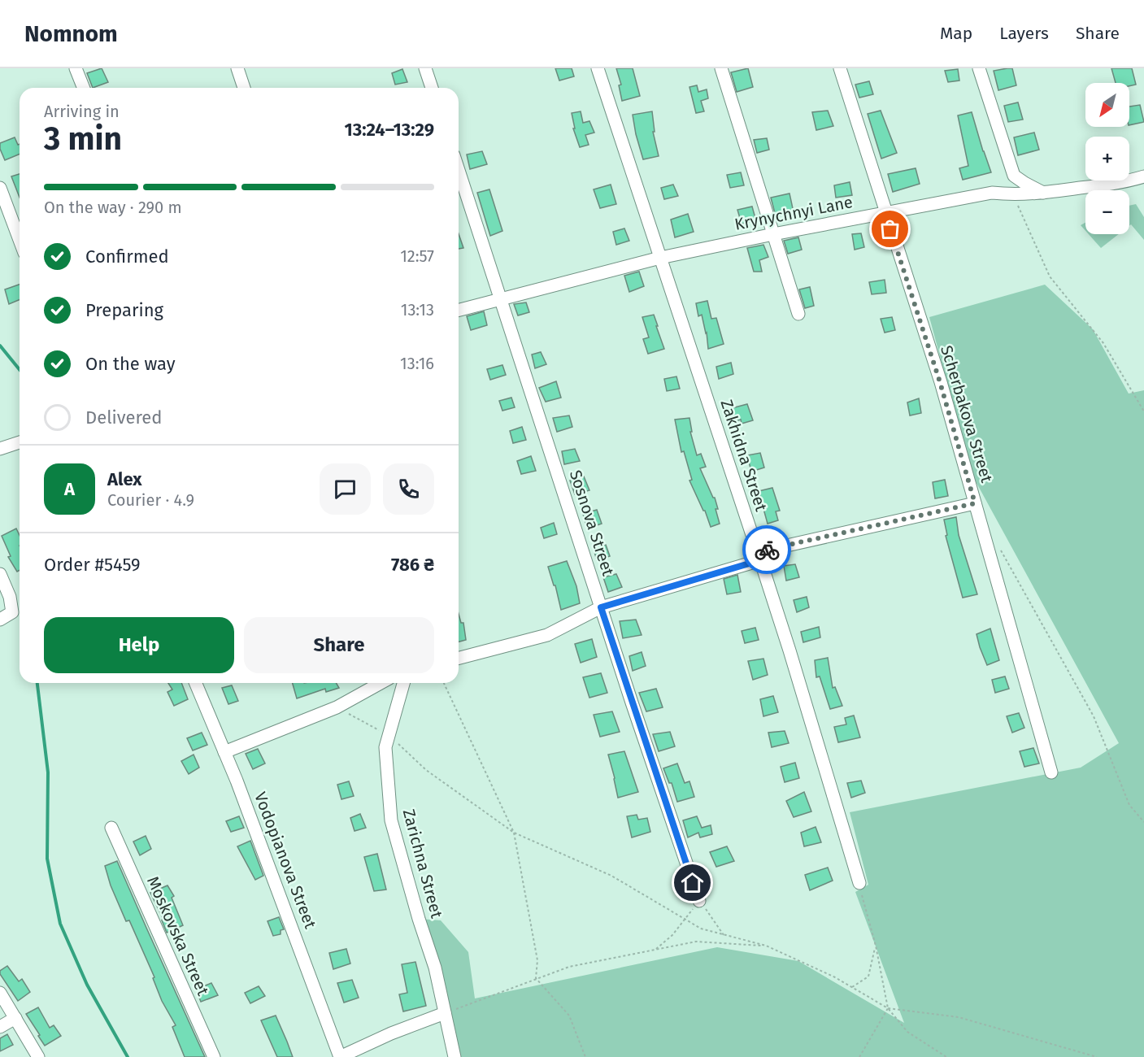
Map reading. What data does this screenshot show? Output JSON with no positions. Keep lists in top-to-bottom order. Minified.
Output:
{"streets":{"street":["Krynychnyi Lane","Scherbakova Street","Zakhidna Street","Sosnova Street","Vodopianova Street","Zarichna Street","Moskovska Street"]},"crossings":[["Krynychnyi Lane","Scherbakova Street"],["Krynychnyi Lane","Zakhidna Street"],["Krynychnyi Lane","Sosnova Street"]],"north":"bottom left","page":{"header":"Nomnom","nav":["Map","Layers","Share"],"map_buttons":["+","−"],"heading":["3 min","Arriving in","13:24–13:29"],"panel":["Alex","Courier · 4.9","Order #5459","786 ₴"],"bar":"On the way · 290 m","list":[["Confirmed","12:57"],["Preparing","13:13"],["On the way","13:16"],"Delivered"],"round":"A","buttons":["Help","Share"]}}
